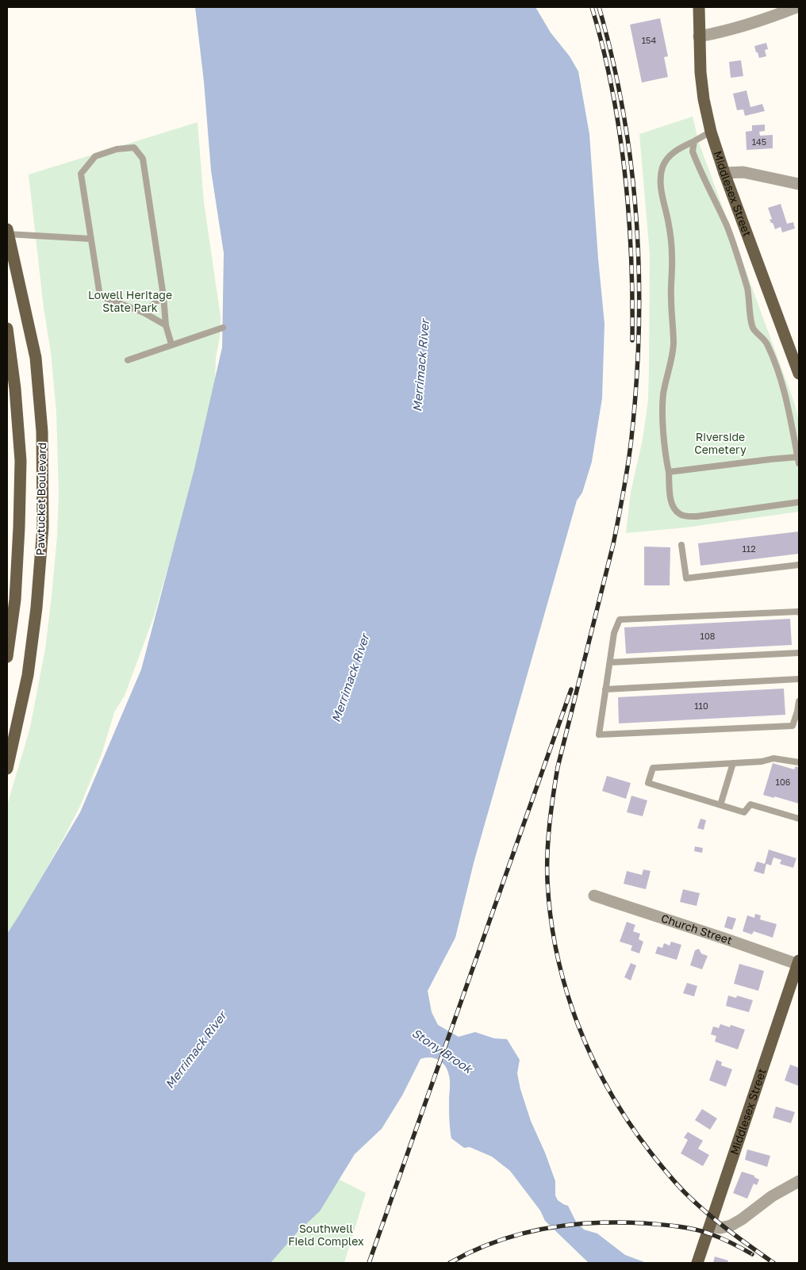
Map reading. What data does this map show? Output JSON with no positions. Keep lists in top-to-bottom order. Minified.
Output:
{"streets":{"main road":["Middlesex Street","Pawtucket Boulevard"],"street":["Church Street"]},"crossings":[["Middlesex Street","Church Street"]],"water":["Merrimack River","Stony Brook"],"parks":["Lowell Heritage State Park","Riverside Cemetery","Southwell Field Complex"],"house_numbers":["154","145","112","108","110","106"]}
